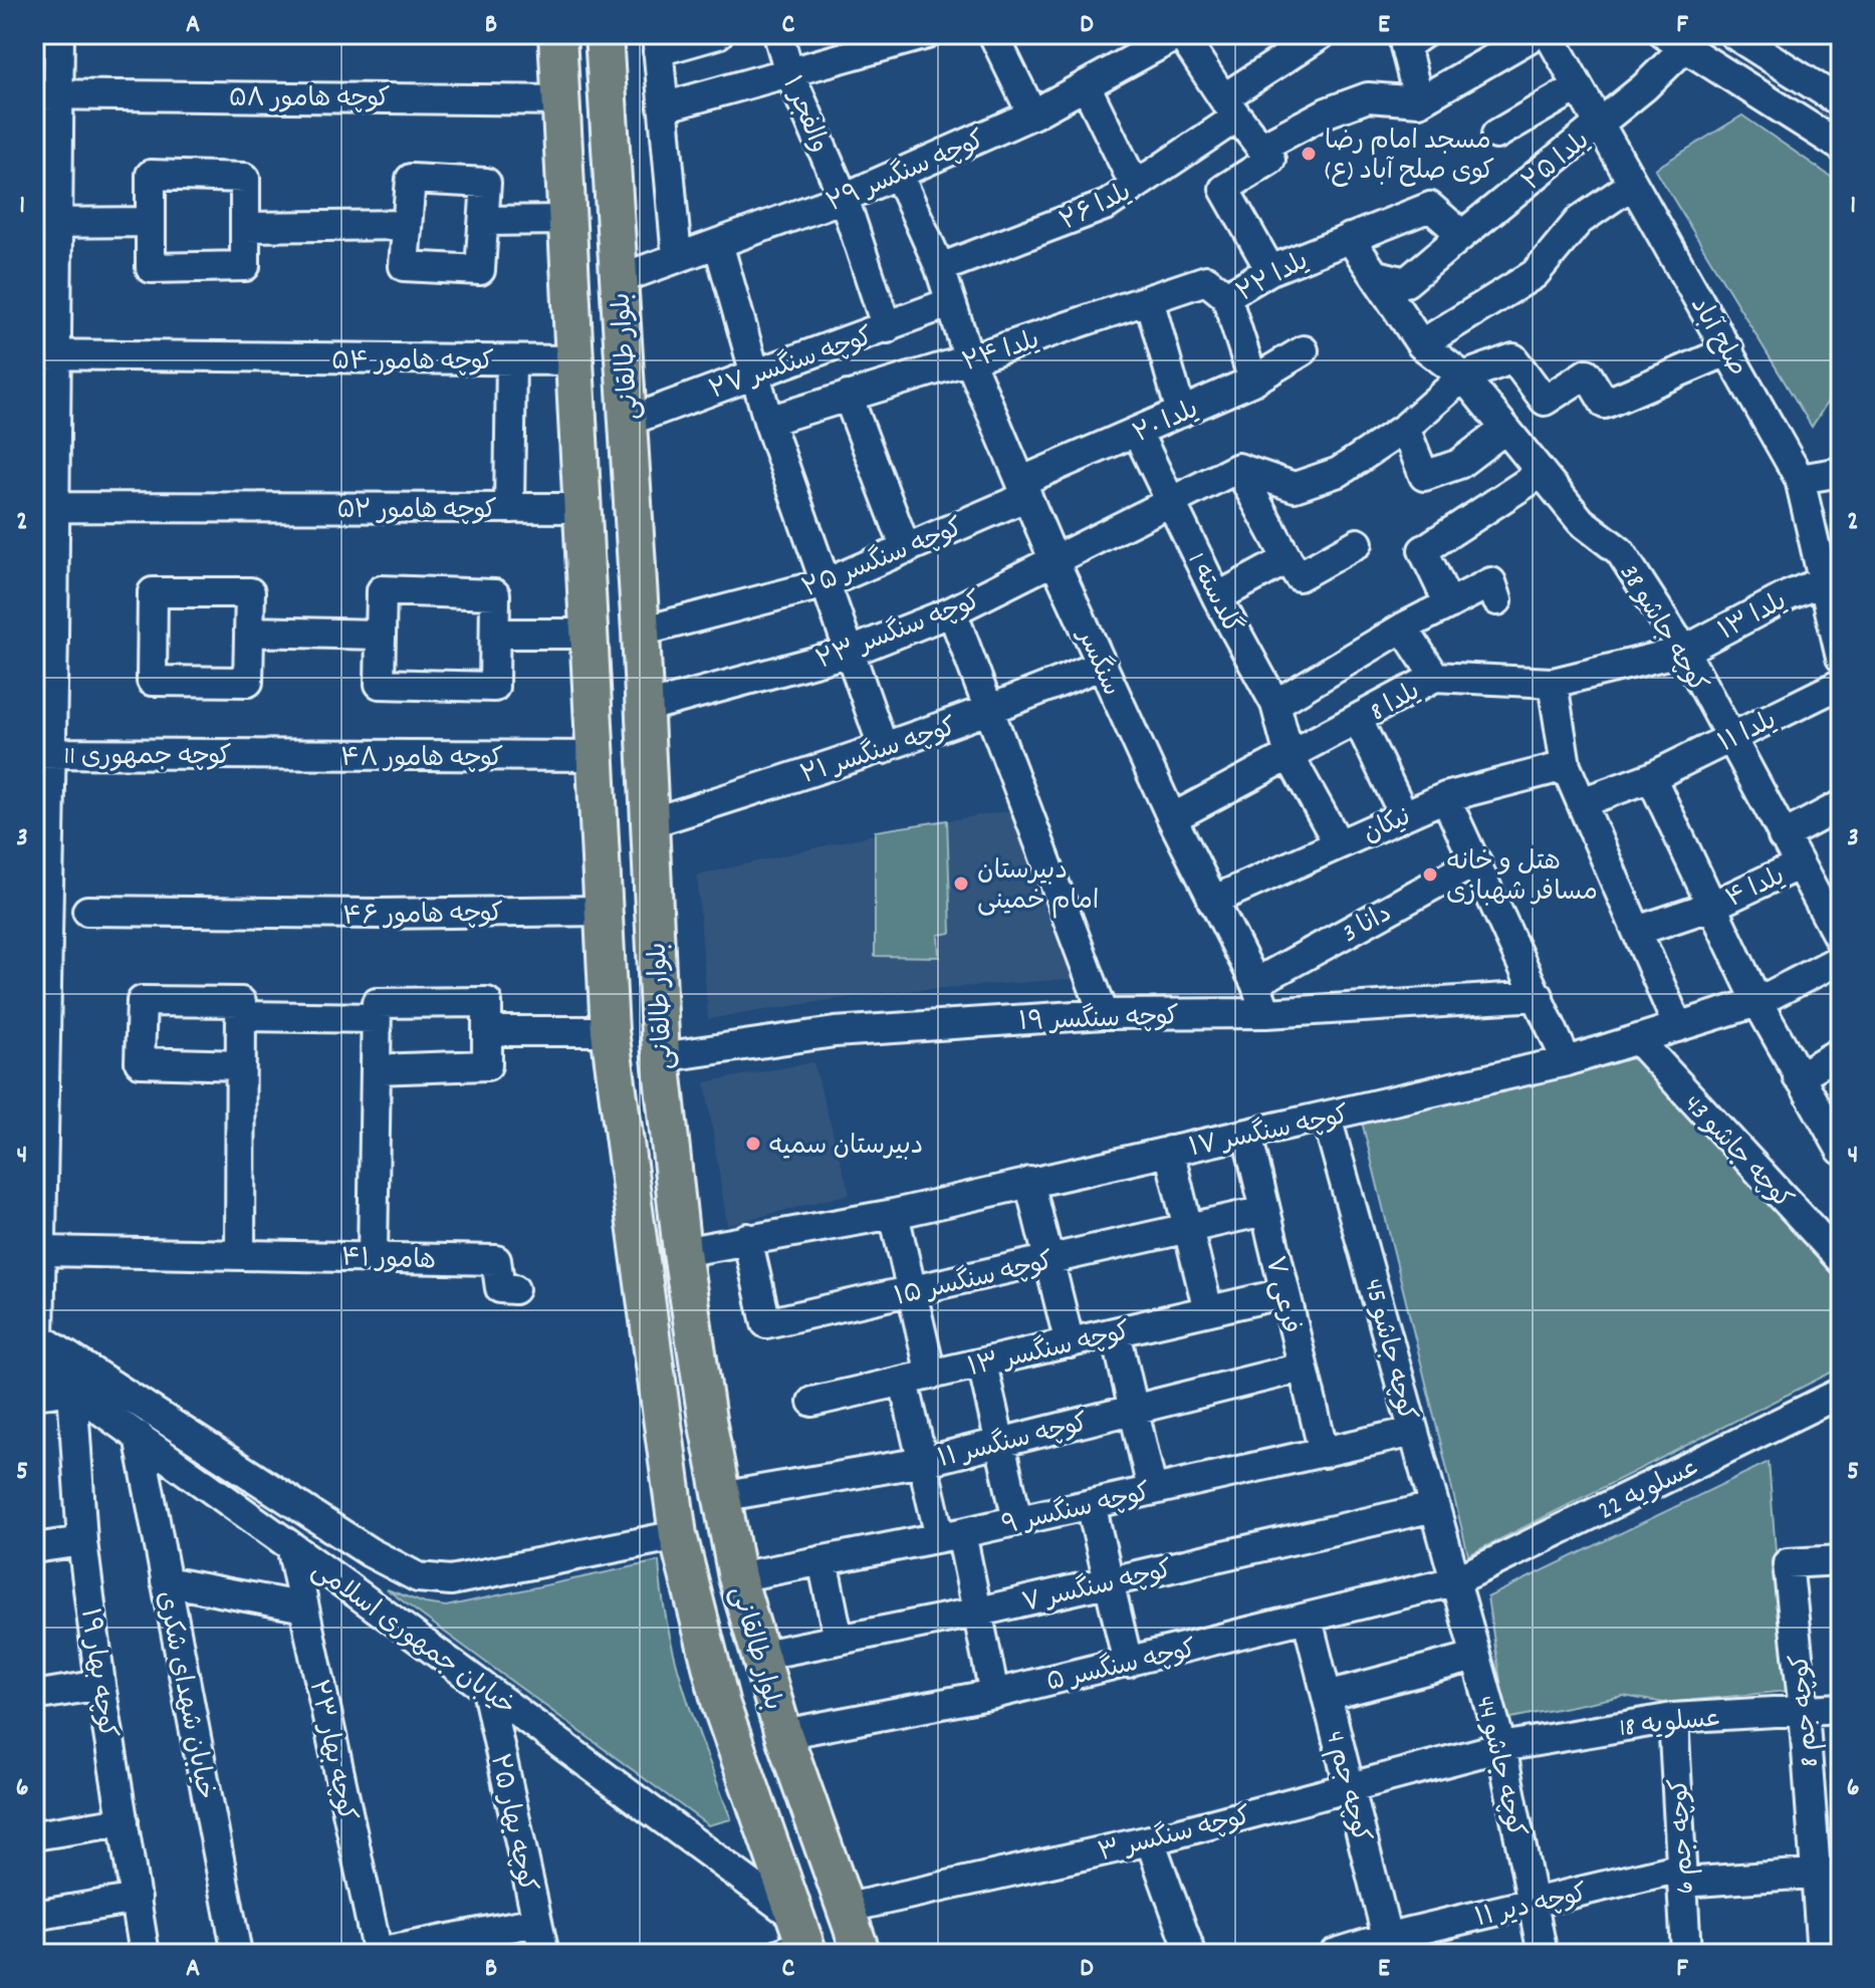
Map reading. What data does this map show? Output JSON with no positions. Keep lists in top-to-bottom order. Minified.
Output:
{"streets":{"main road":["بلوار طالقانی"],"street":["کوچه هامور ۵۸","والفجر ۱","یلدا ۲۵","کوچه سنگسر ۲۹","یلدا ۲۶","یلدا ۲۲","صلح آباد","یلدا ۲۴","کوچه هامور ۵۴","کوچه سنگسر ۲۷","یلدا ۲۰","کوچه هامور ۵۲","کوچه سنگسر ۲۵","گلدسته 1","یلدا ۱۳","کوچه جاشو 38","کوچه سنگسر ۲۳","سنگسر","یلدا 8","یلدا ۱۱","کوچه سنگسر ۲۱","کوچه جمهوری 11","کوچه هامور ۴۸","نیکان","یلدا ۴","کوچه هامور ۴۶","دانا 3","کوچه سنگسر ۱۹","کوچه سنگسر ۱۷","کوچه جاشو 43","هامور ۴۱","کوچه سنگسر ۱۵","فرعی ۷","کوچه سنگسر ۱۳","کوچه جاشو 45","کوچه سنگسر ۱۱","عسلویه 22","کوچه سنگسر ۹","کوچه سنگسر ۷","خیابان جمهوری اسلامی","کوچه سنگسر ۵","کوچه بهار ۱۹","خیابان شهدای شکری","کوچه جم 8","عسلویه 18","کوچه بهار ۲۳","کوچه جاشو 44","کوچه جم 4","کوچه بهار ۲۵","کوچه سنگسر ۳","کوچه جم 6","کوچه دیر ۱۱"]},"crossings":[["کوچه هامور ۵۸","بلوار طالقانی"],["والفجر ۱","کوچه سنگسر ۲۹"],["والفجر ۱","کوچه سنگسر ۲۷"],["یلدا ۲۵","صلح آباد"],["یلدا ۲۵","کوچه جاشو 38"],["کوچه سنگسر ۲۹","بلوار طالقانی"],["کوچه سنگسر ۲۹","سنگسر"],["یلدا ۲۶","سنگسر"],["یلدا ۲۲","یلدا ۲۴"],["یلدا ۲۲","یلدا ۲۰"],["یلدا ۲۲","کوچه جاشو 38"],["صلح آباد","یلدا ۱۳"],["یلدا ۲۴","سنگسر"],["بلوار طالقانی","کوچه هامور ۵۴"],["بلوار طالقانی","کوچه سنگسر ۲۷"],["بلوار طالقانی","کوچه هامور ۵۲"],["بلوار طالقانی","کوچه سنگسر ۲۵"],["بلوار طالقانی","کوچه سنگسر ۲۳"],["بلوار طالقانی","کوچه سنگسر ۲۱"],["بلوار طالقانی","کوچه هامور ۴۸"],["بلوار طالقانی","کوچه هامور ۴۶"],["بلوار طالقانی","کوچه سنگسر ۱۹"],["بلوار طالقانی","کوچه سنگسر ۱۷"],["بلوار طالقانی","کوچه سنگسر ۱۱"],["بلوار طالقانی","کوچه سنگسر ۹"],["بلوار طالقانی","کوچه سنگسر ۷"],["بلوار طالقانی","خیابان جمهوری اسلامی"],["بلوار طالقانی","کوچه سنگسر ۵"],["بلوار طالقانی","کوچه سنگسر ۳"],["کوچه سنگسر ۲۷","سنگسر"],["یلدا ۲۰","کوچه سنگسر ۲۵"],["یلدا ۲۰","گلدسته 1"],["یلدا ۲۰","سنگسر"],["کوچه سنگسر ۲۵","سنگسر"],["گلدسته 1","کوچه سنگسر ۲۳"],["گلدسته 1","یلدا 8"],["گلدسته 1","نیکان"],["یلدا ۱۳","کوچه جاشو 38"],["یلدا ۱۳","یلدا 8"],["کوچه جاشو 38","یلدا 8"],["کوچه جاشو 38","یلدا ۱۱"],["کوچه جاشو 38","یلدا ۴"],["کوچه سنگسر ۲۳","سنگسر"],["سنگسر","یلدا 8"],["سنگسر","کوچه سنگسر ۲۱"],["سنگسر","نیکان"],["سنگسر","دانا 3"],["سنگسر","کوچه سنگسر ۱۹"],["کوچه جمهوری 11","کوچه هامور ۴۸"],["کوچه سنگسر ۱۷","کوچه جاشو 43"],["کوچه سنگسر ۱۷","کوچه سنگسر ۱۵"],["کوچه سنگسر ۱۷","فرعی ۷"],["کوچه سنگسر ۱۷","کوچه جاشو 45"],["کوچه سنگسر ۱۵","فرعی ۷"],["فرعی ۷","کوچه سنگسر ۱۳"],["فرعی ۷","کوچه سنگسر ۱۱"],["فرعی ۷","کوچه سنگسر ۹"],["کوچه جاشو 45","عسلویه 22"],["کوچه جاشو 45","کوچه سنگسر ۹"],["کوچه جاشو 45","کوچه سنگسر ۷"],["کوچه جاشو 45","کوچه سنگسر ۵"],["کوچه جاشو 45","کوچه جاشو 44"],["عسلویه 22","کوچه سنگسر ۵"],["عسلویه 22","کوچه جاشو 44"],["خیابان جمهوری اسلامی","کوچه بهار ۱۹"],["خیابان جمهوری اسلامی","خیابان شهدای شکری"],["خیابان جمهوری اسلامی","کوچه بهار ۲۳"],["خیابان جمهوری اسلامی","کوچه بهار ۲۵"],["کوچه سنگسر ۵","کوچه جاشو 44"],["کوچه سنگسر ۵","کوچه جم 4"],["کوچه جم 8","عسلویه 18"],["کوچه جم 8","کوچه دیر ۱۱"],["عسلویه 18","کوچه جاشو 44"],["عسلویه 18","کوچه سنگسر ۳"],["عسلویه 18","کوچه جم 6"],["کوچه جاشو 44","کوچه سنگسر ۳"],["کوچه جاشو 44","کوچه دیر ۱۱"],["کوچه جم 4","کوچه سنگسر ۳"],["کوچه جم 4","کوچه دیر ۱۱"],["کوچه جم 6","کوچه دیر ۱۱"]],"places":["مسجد امام رضا (ع) کوی صلح آباد","هتل و خانه مسافر شهبازی","دبیرستان امام خمینی","دبیرستان سمیه"],"grid":{"columns":["A","B","C","D","E","F"],"rows":["1","2","3","4","5","6"]}}
